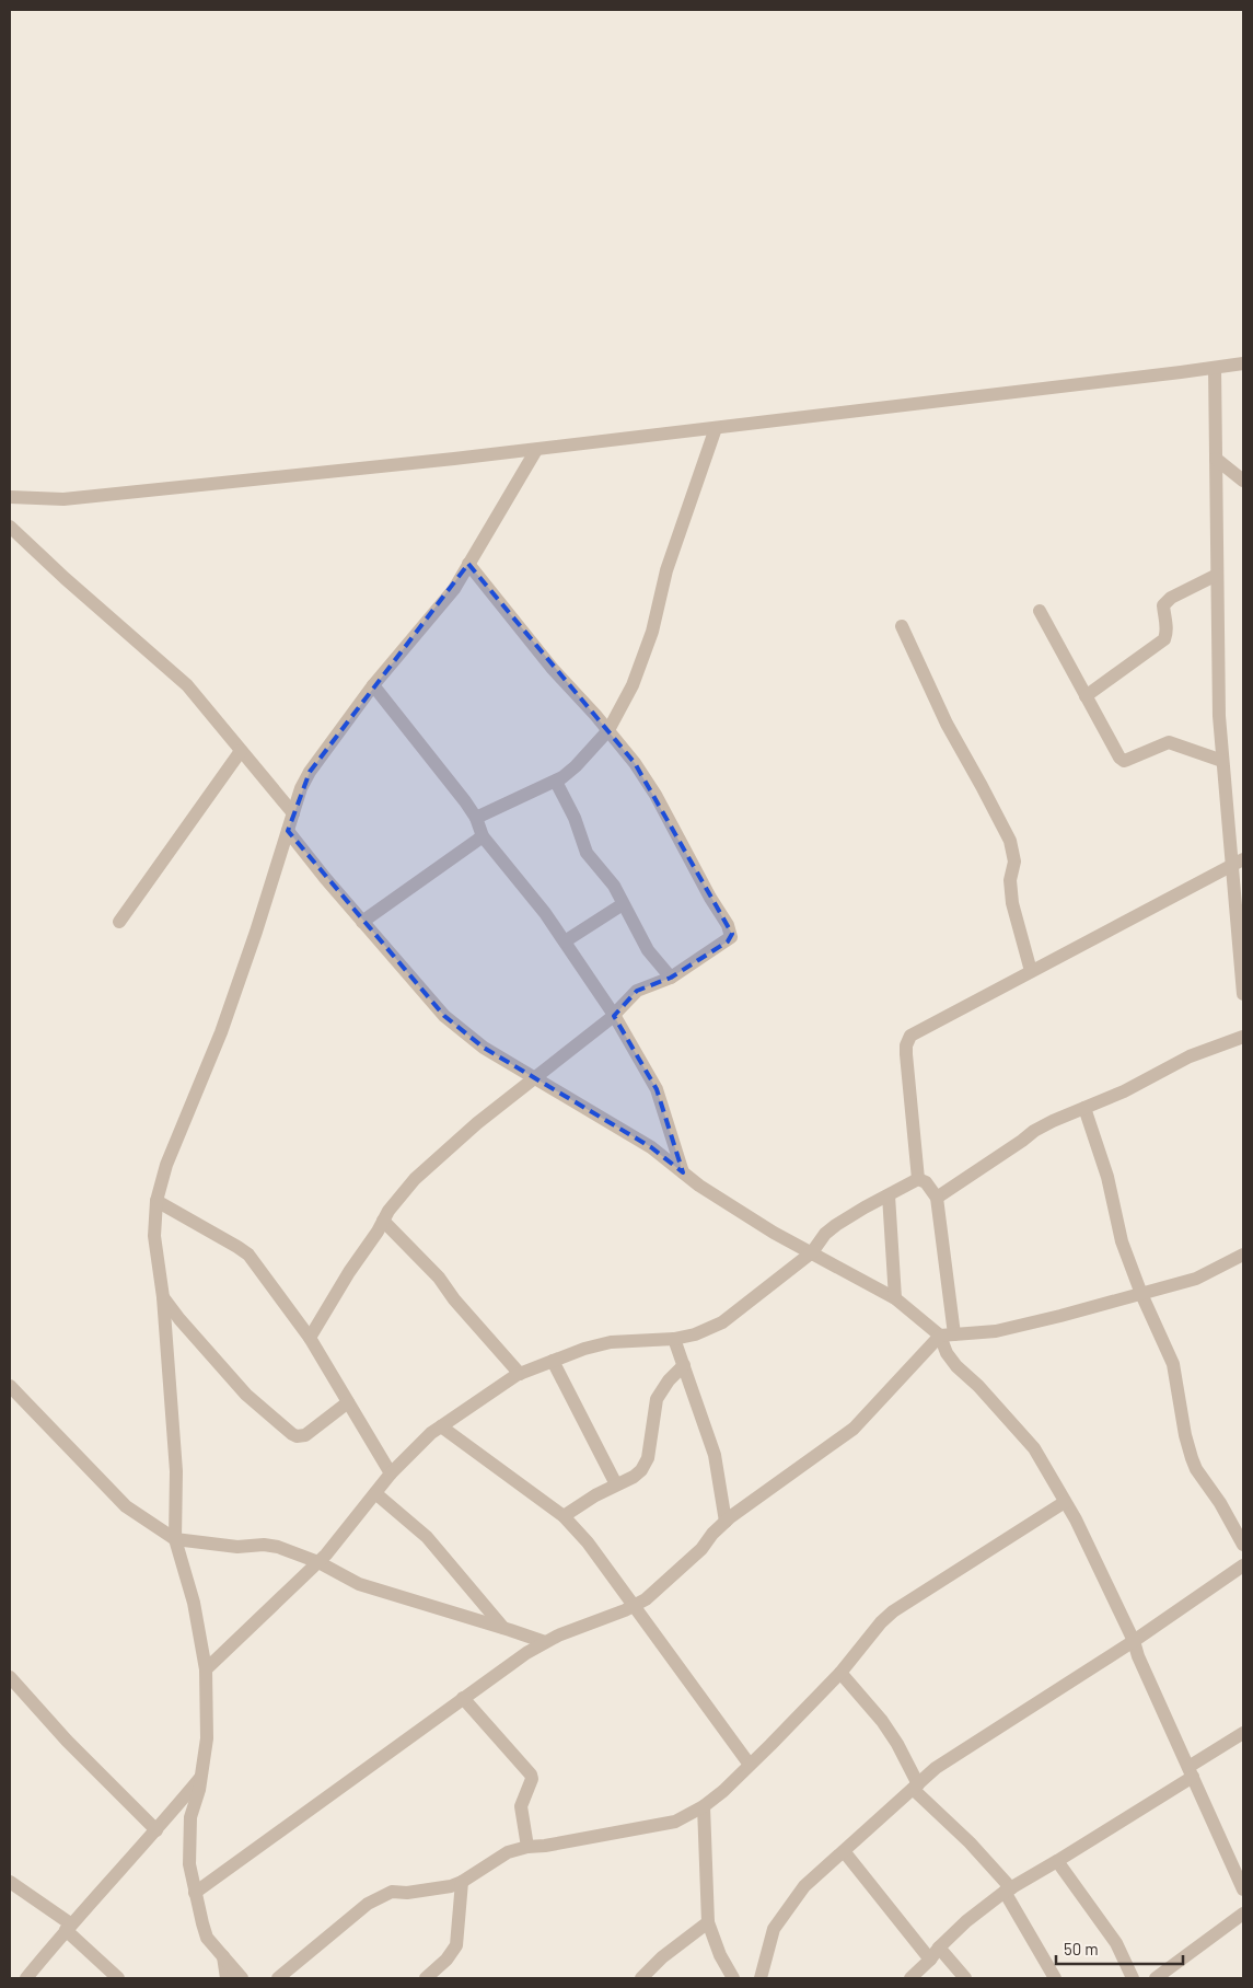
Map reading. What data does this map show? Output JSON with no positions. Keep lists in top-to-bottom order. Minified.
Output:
{"scale_bar":"50 m"}
